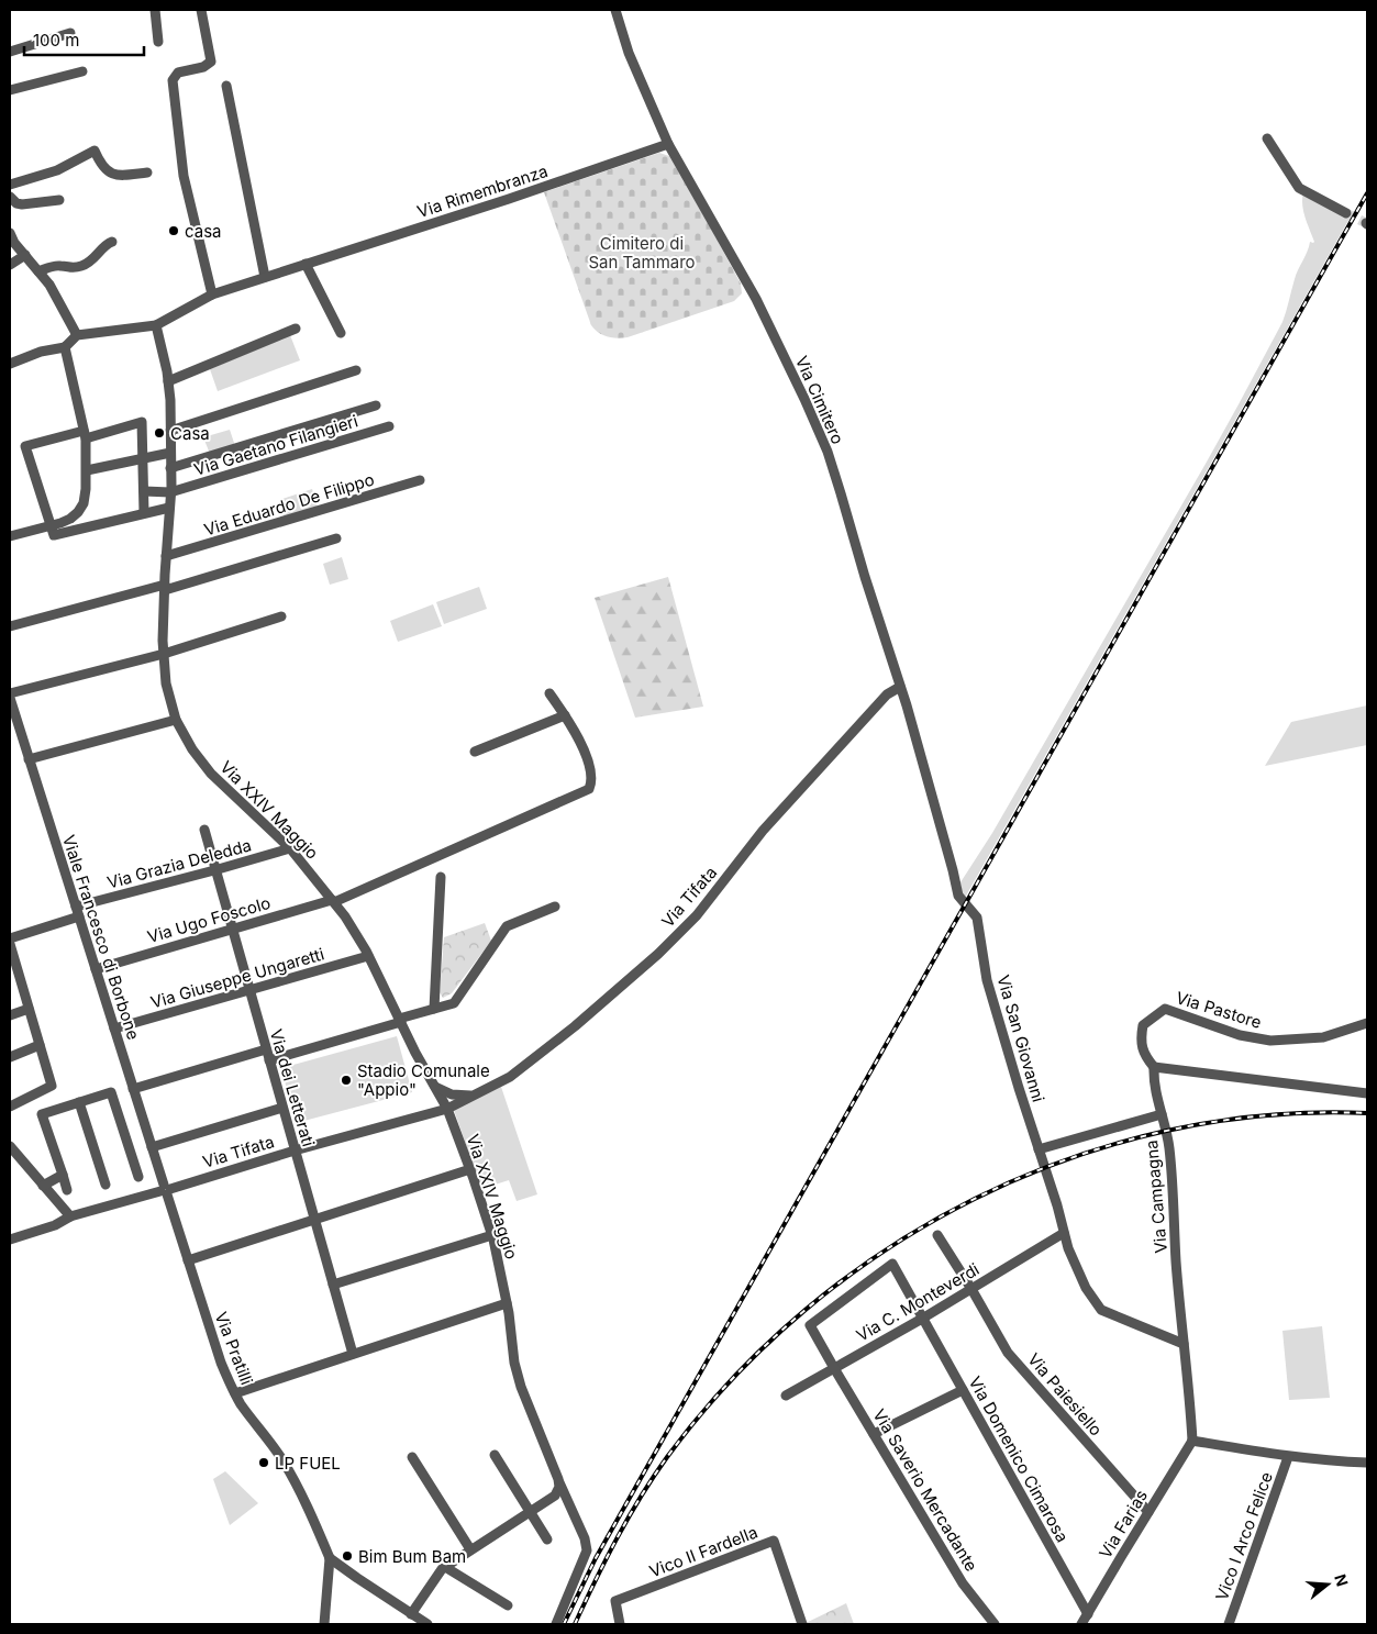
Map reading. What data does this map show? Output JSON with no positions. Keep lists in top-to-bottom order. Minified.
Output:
{"streets":{"street":["Via Rimembranza","Via Cimitero","Via Gaetano Filangieri","Via Eduardo De Filippo","Via XXIV Maggio","Via Grazia Deledda","Via Tifata","Via Ugo Foscolo","Viale Francesco di Borbone","Via Giuseppe Ungaretti","Via Pastore","Via San Giovanni","Via dei Letterati","Via Campagna","Via C. Monteverdi","Via Pratilli","Via Paiesiello","Via Domenico Cimarosa","Via Saverio Mercadante","Via Farias","Vico I Arco Felice","Vico II Fardella"]},"crossings":[["Via Rimembranza","Via Cimitero"],["Via Rimembranza","Via XXIV Maggio"],["Via Cimitero","Via Tifata"],["Via Cimitero","Via San Giovanni"],["Via Gaetano Filangieri","Via XXIV Maggio"],["Via Eduardo De Filippo","Via XXIV Maggio"],["Via XXIV Maggio","Via Grazia Deledda"],["Via XXIV Maggio","Via Tifata"],["Via XXIV Maggio","Via Ugo Foscolo"],["Via XXIV Maggio","Via Giuseppe Ungaretti"],["Via Grazia Deledda","Viale Francesco di Borbone"],["Via Grazia Deledda","Via dei Letterati"],["Via Tifata","Viale Francesco di Borbone"],["Via Tifata","Via San Giovanni"],["Via Tifata","Via dei Letterati"],["Via Tifata","Via Pratilli"],["Via Ugo Foscolo","Viale Francesco di Borbone"],["Via Ugo Foscolo","Via dei Letterati"],["Viale Francesco di Borbone","Via Giuseppe Ungaretti"],["Viale Francesco di Borbone","Via Pratilli"],["Via Giuseppe Ungaretti","Via dei Letterati"],["Via Pastore","Via Campagna"],["Via San Giovanni","Via Campagna"],["Via San Giovanni","Via C. Monteverdi"],["Via Campagna","Via Farias"],["Via C. Monteverdi","Via Paiesiello"],["Via C. Monteverdi","Via Domenico Cimarosa"],["Via C. Monteverdi","Via Saverio Mercadante"],["Via Paiesiello","Via Farias"],["Via Domenico Cimarosa","Via Saverio Mercadante"],["Via Domenico Cimarosa","Via Farias"]],"parks":["Cimitero di San Tammaro"],"places":["casa","Casa","Stadio Comunale \"Appio\"","LP FUEL","Bim Bum Bam"],"scale_bar":"100 m","north":"right"}
